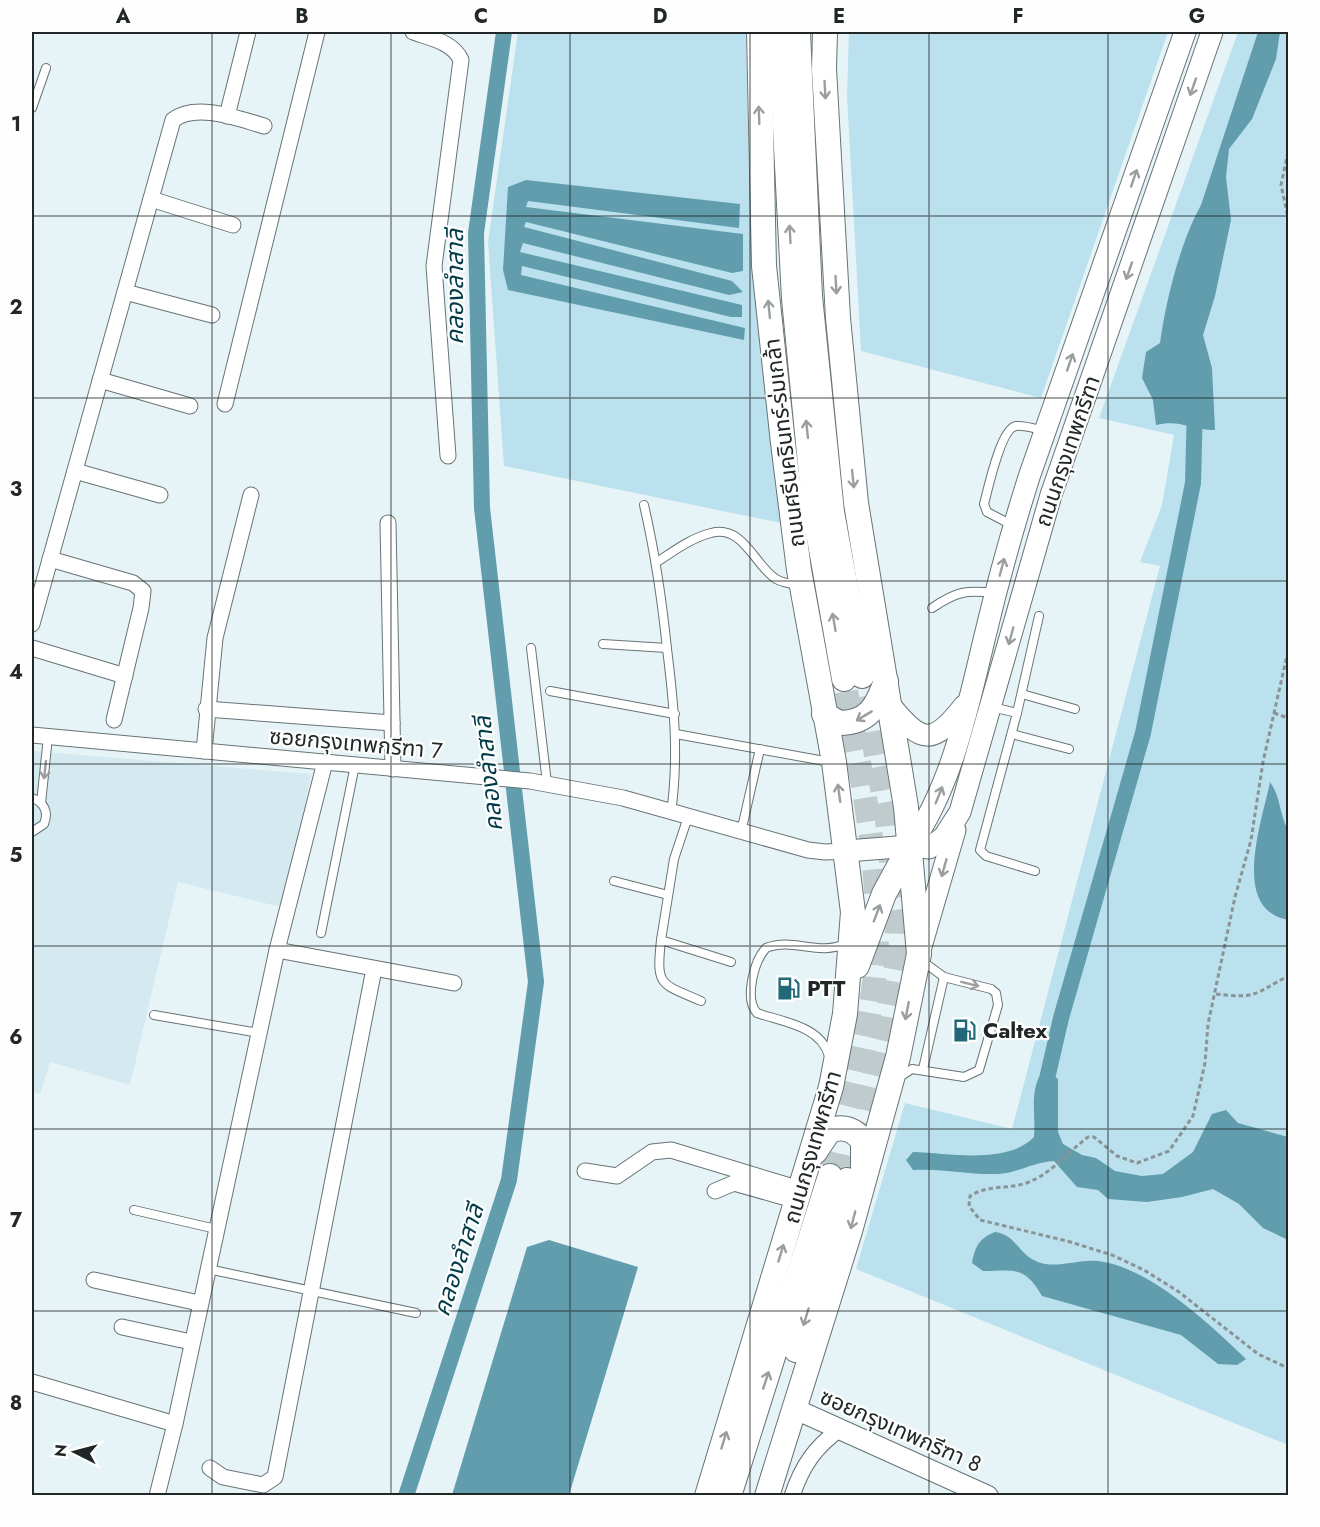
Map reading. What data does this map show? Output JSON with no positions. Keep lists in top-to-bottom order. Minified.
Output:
{"streets":{"main road":["ถนนศรีนครินทร์-ร่มเกล้า","ถนนกรุงเทพกรีฑา"],"street":["ซอยกรุงเทพกรีฑา 7","ซอยกรุงเทพกรีฑา 8"]},"crossings":[["ถนนศรีนครินทร์-ร่มเกล้า","ถนนกรุงเทพกรีฑา"],["ถนนศรีนครินทร์-ร่มเกล้า","ซอยกรุงเทพกรีฑา 7"],["ถนนกรุงเทพกรีฑา","ซอยกรุงเทพกรีฑา 7"],["ถนนกรุงเทพกรีฑา","ซอยกรุงเทพกรีฑา 8"]],"water":["คลองลำสาลี"],"places":{"fuel station":["PTT","Caltex"]},"north":"left","grid":{"columns":["A","B","C","D","E","F","G"],"rows":["1","2","3","4","5","6","7","8"]}}
